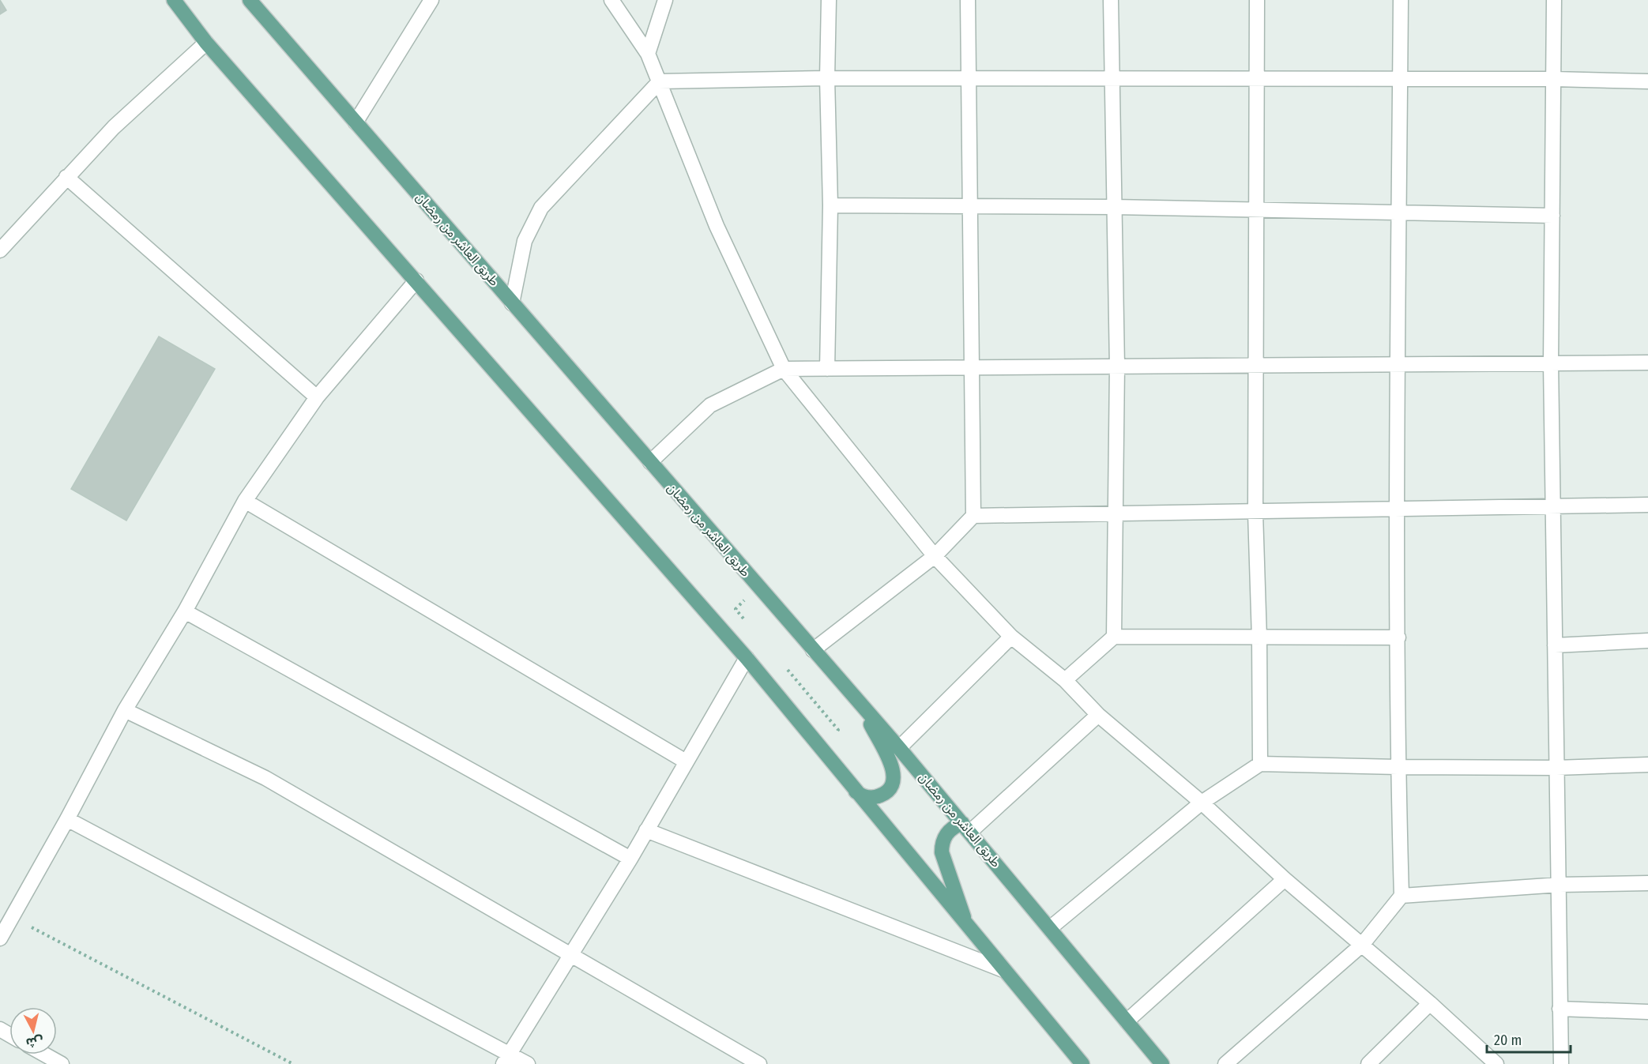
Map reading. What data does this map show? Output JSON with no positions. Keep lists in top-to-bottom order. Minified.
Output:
{"streets":{"main road":["طريق العاشر من رمضان"]},"scale_bar":"20 m","north":"bottom"}
